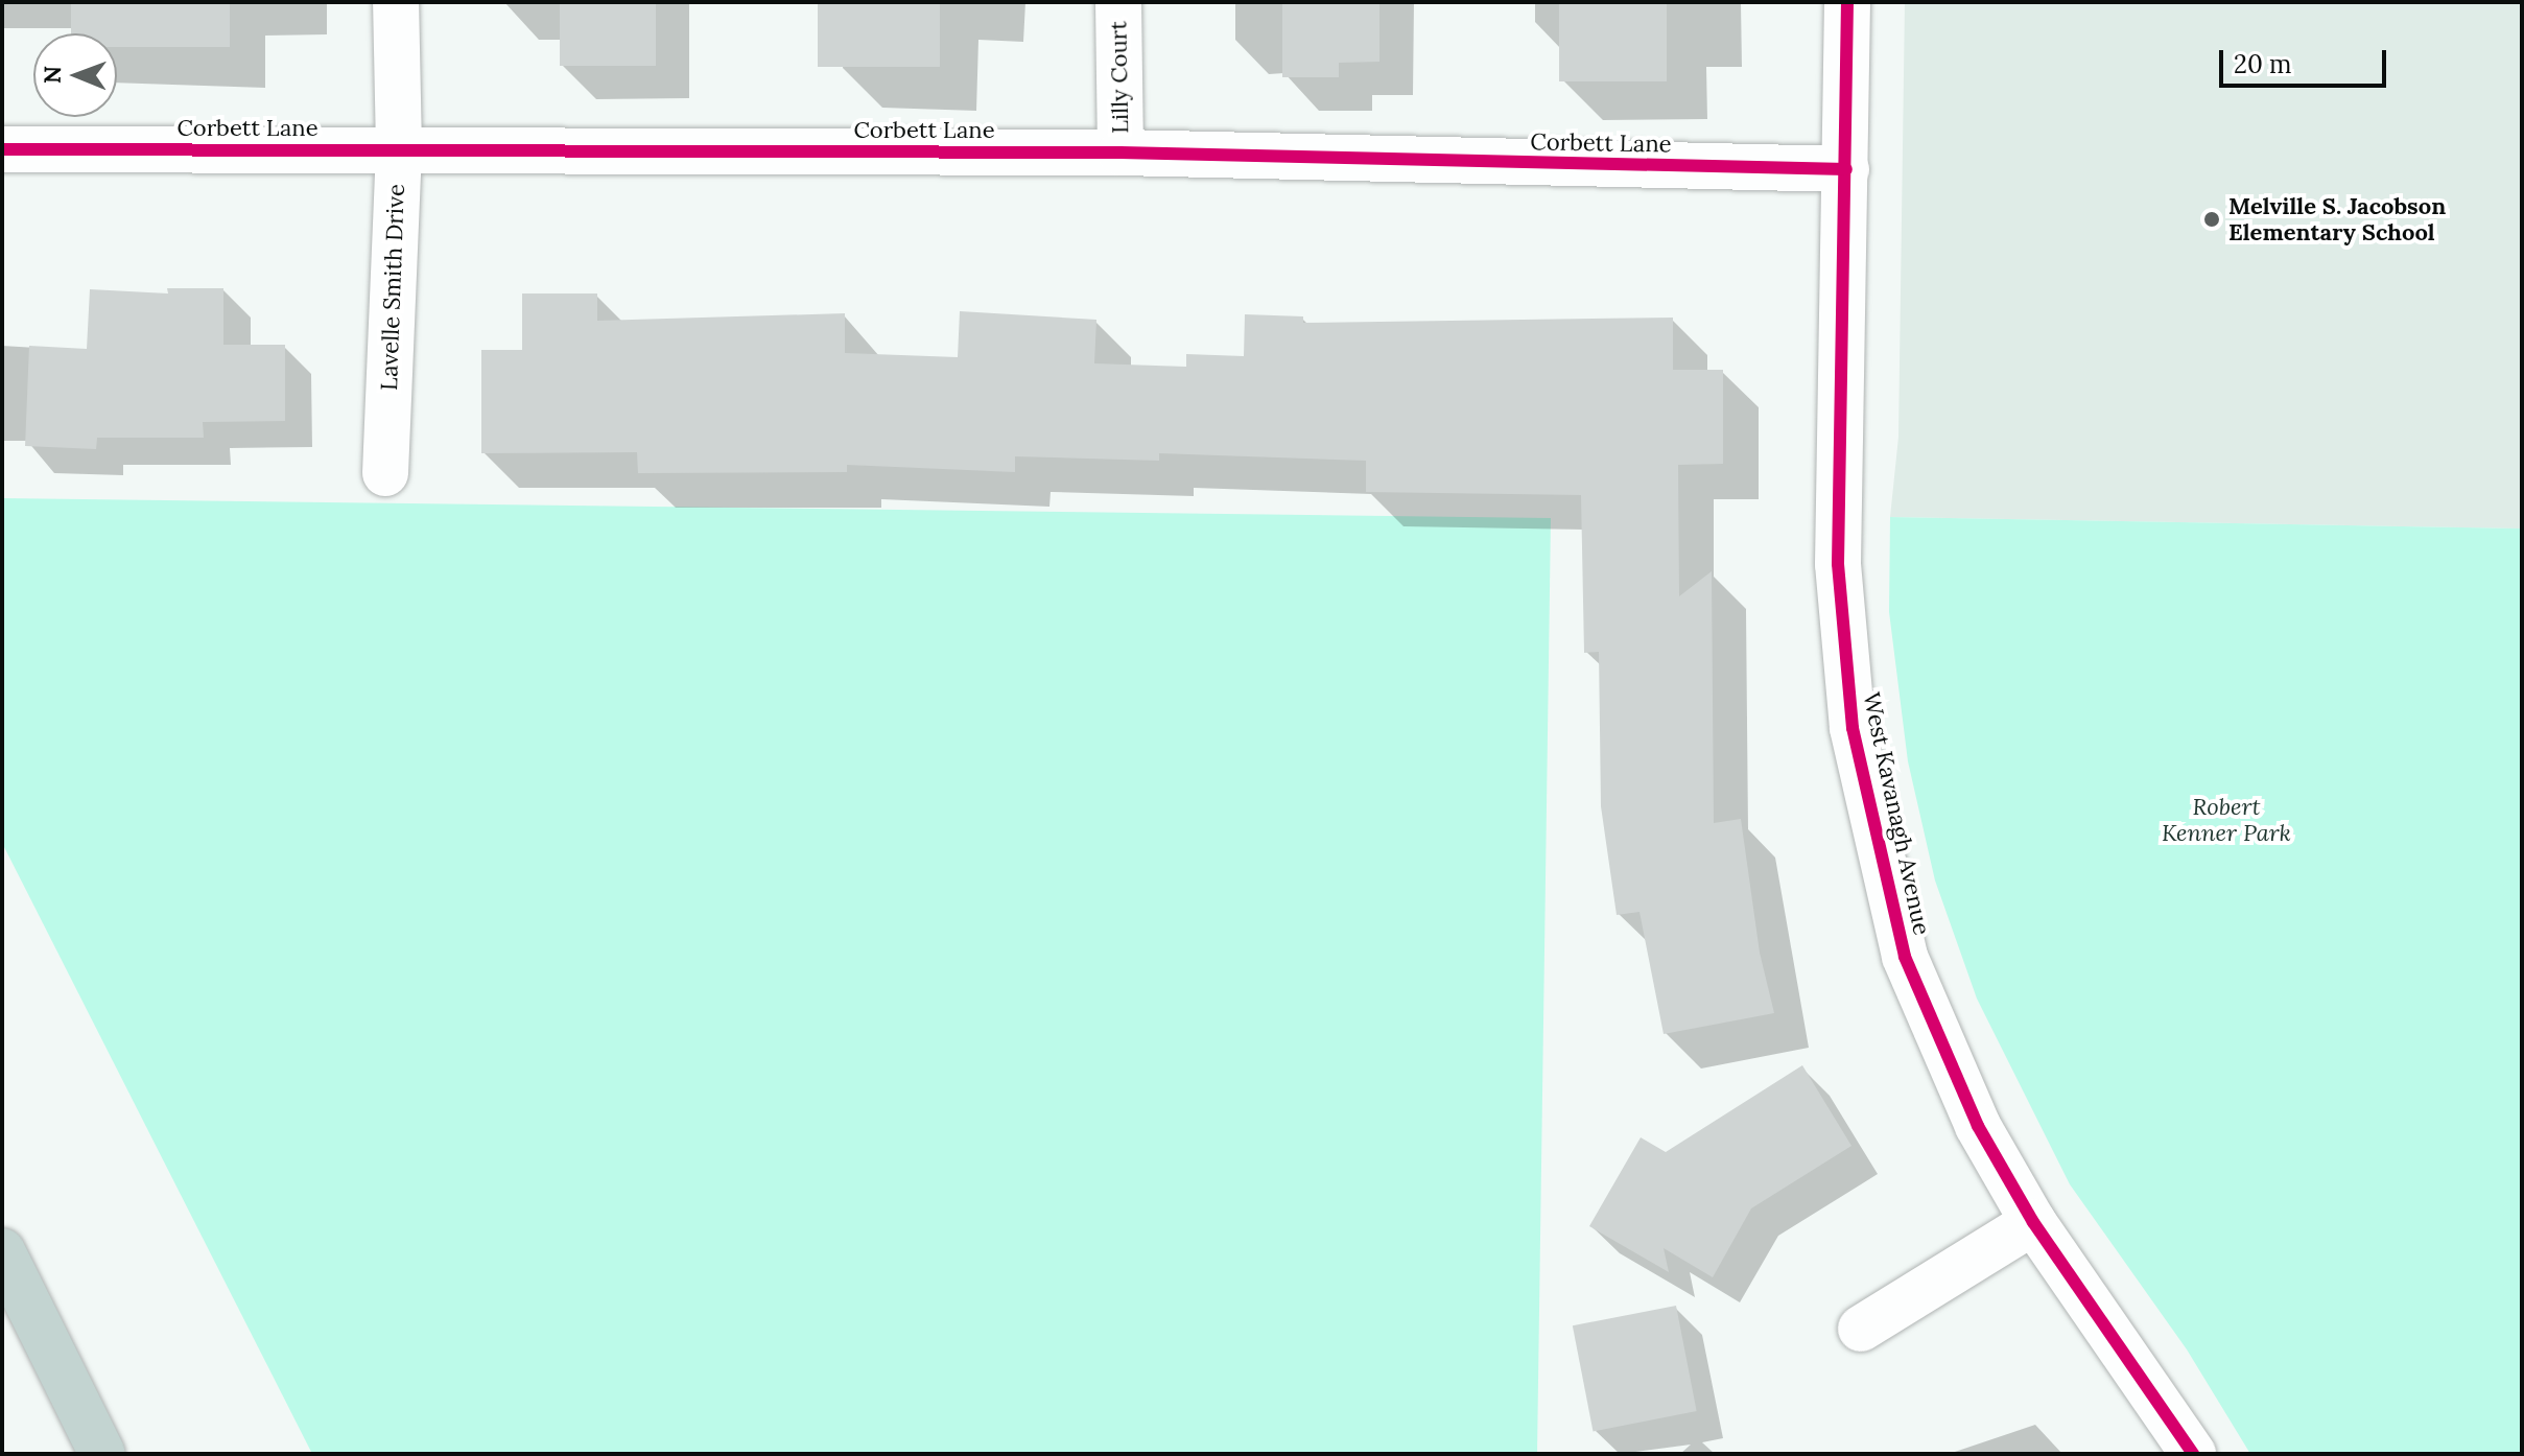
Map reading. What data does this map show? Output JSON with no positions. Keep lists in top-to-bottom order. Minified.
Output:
{"streets":{"street":["Lilly Court","Corbett Lane","Lavelle Smith Drive","West Kavanagh Avenue"]},"crossings":[["Lilly Court","Corbett Lane"],["Corbett Lane","Lavelle Smith Drive"],["Corbett Lane","West Kavanagh Avenue"]],"parks":["Robert Kenner Park"],"places":["Melville S. Jacobson Elementary School"],"scale_bar":"20 m","north":"left"}
